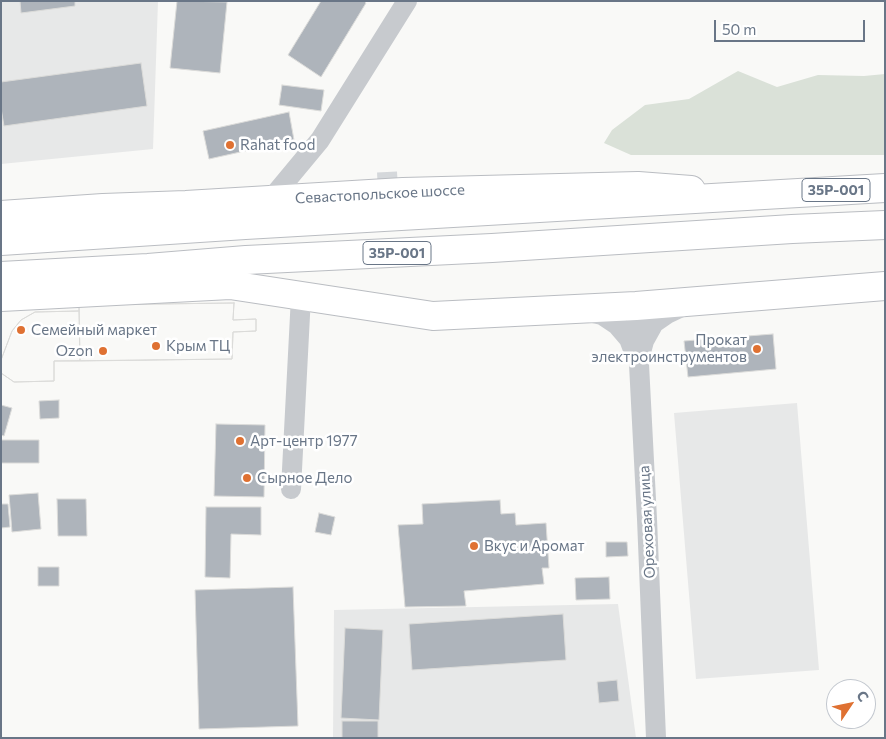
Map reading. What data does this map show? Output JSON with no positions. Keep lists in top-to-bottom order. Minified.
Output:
{"streets":{"main road":["35Р-001","Севастопольское шоссе"],"street":["Ореховая улица"]},"crossings":[["35Р-001","Севастопольское шоссе"]],"places":["Rahat food","Семейный маркет","Крым ТЦ","Прокат электроинструментов","Ozon","Арт-центр 1977","Сырное Дело","Вкус и Аромат"],"scale_bar":"50 m","north":"top right"}
